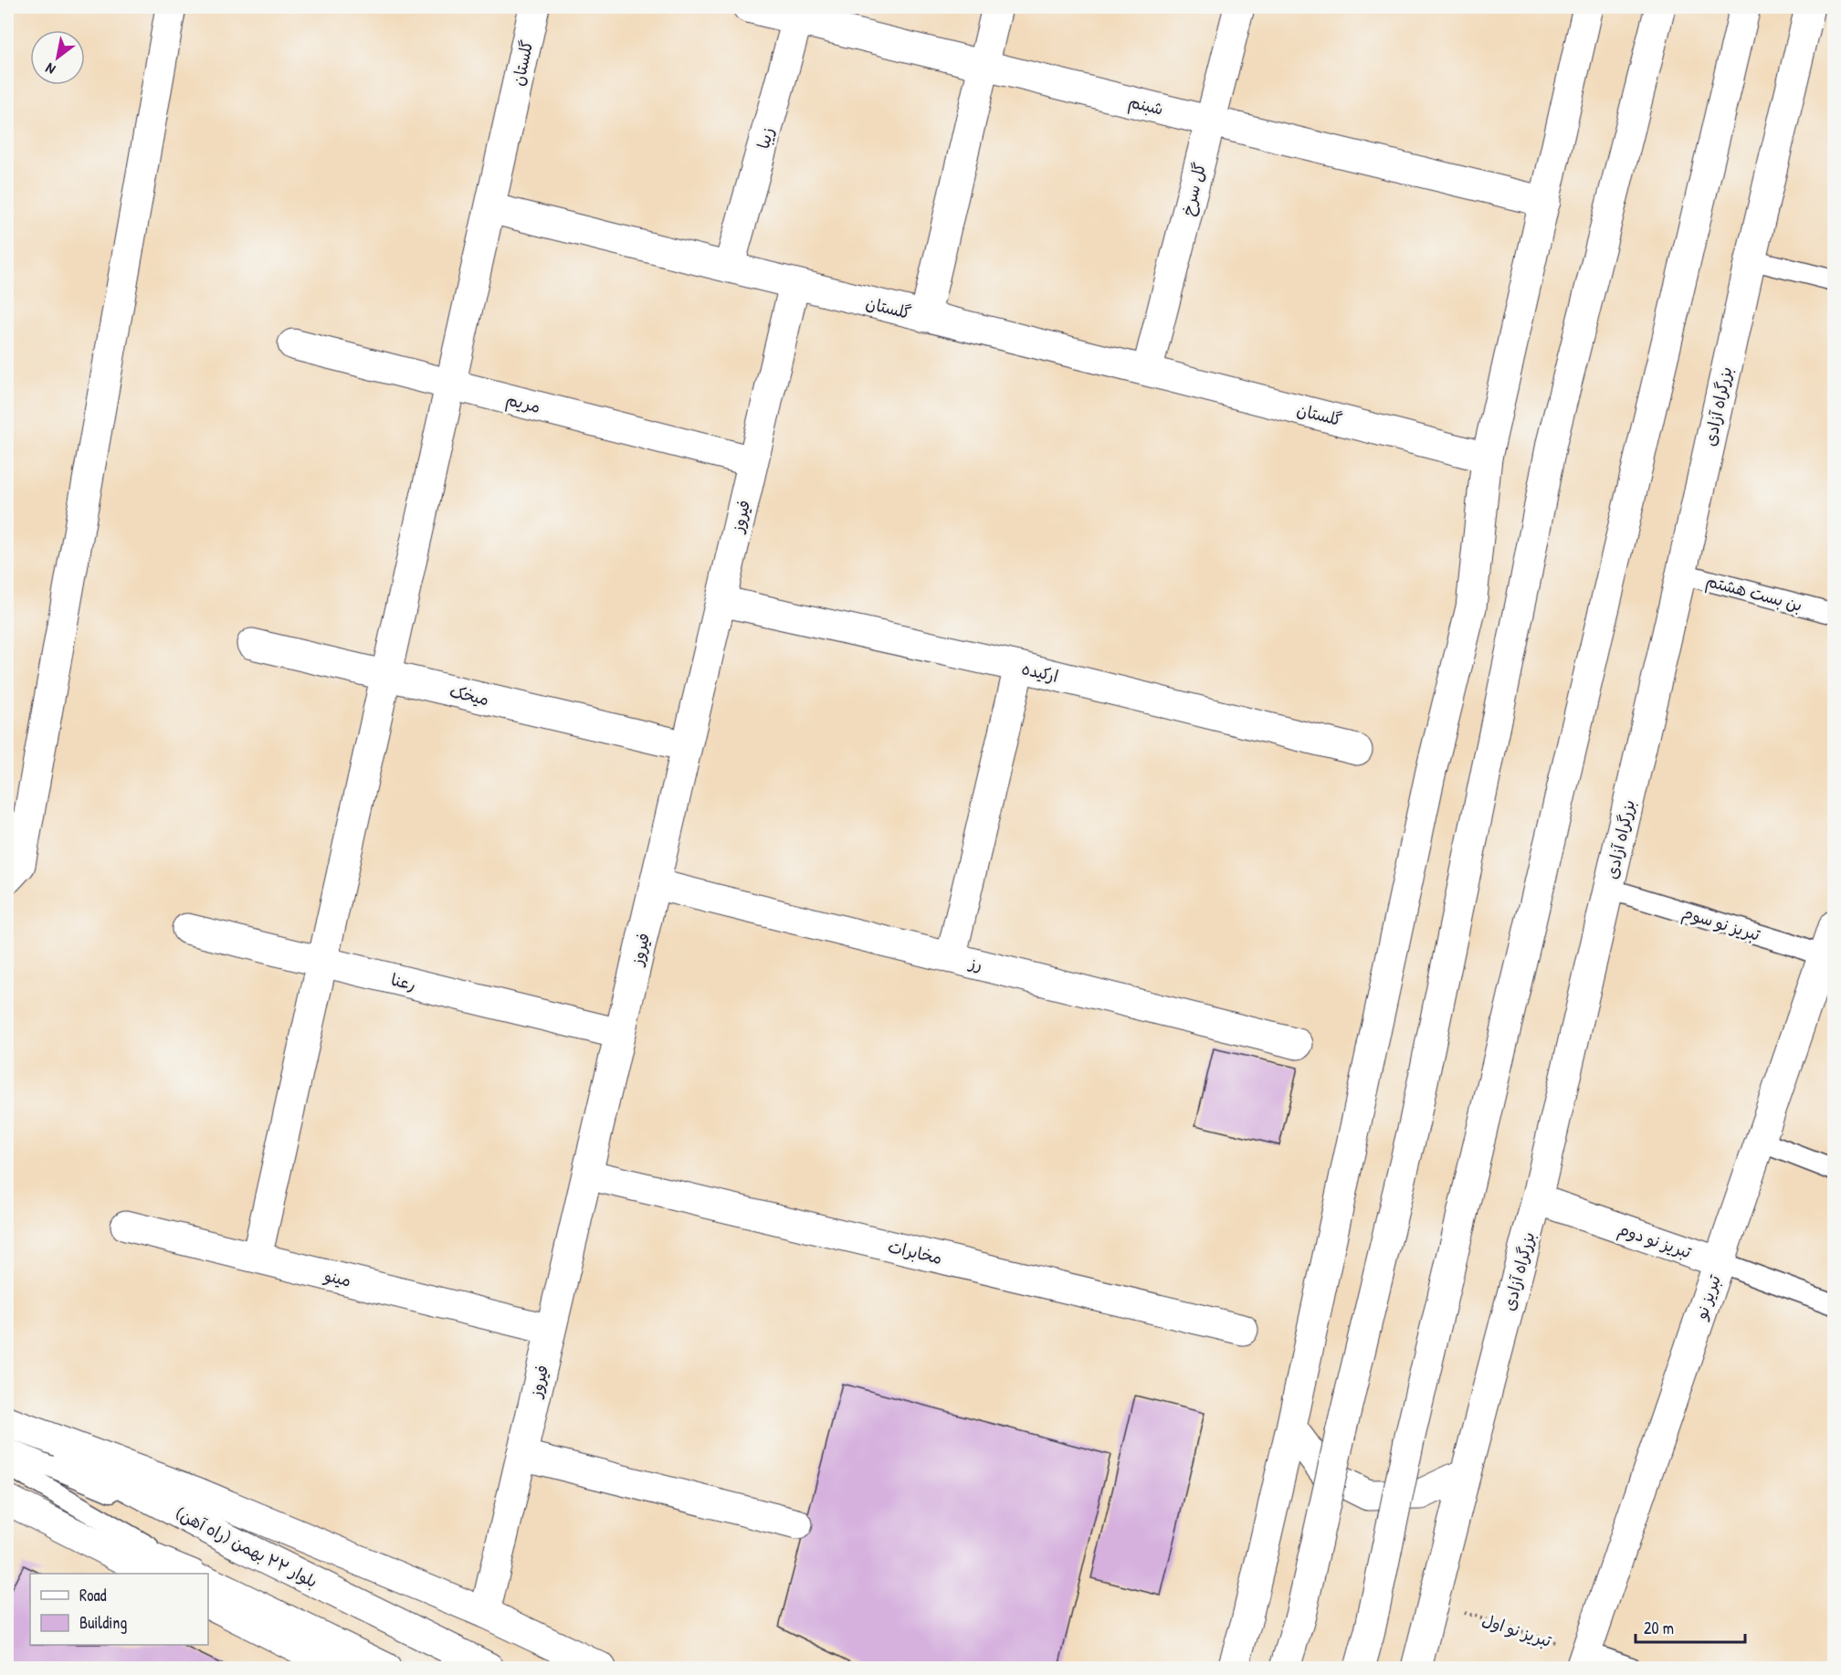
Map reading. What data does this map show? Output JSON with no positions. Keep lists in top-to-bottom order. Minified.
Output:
{"streets":{"main road":["گلستان","شبنم","زیبا","گل سرخ","مریم","بزرگراه آزادی","فیروز","ارکیده","میخک","رز","رعنا","تبریز نو دوم","مخابرات","مینو","تبریز نو","بلوار ۲۲ بهمن (راه آهن)"],"lane":["بن بست هشتم","تبریز نو سوم"],"path":["تبریز نو اول"]},"crossings":[["گلستان","زیبا"],["گلستان","گل سرخ"],["گلستان","فیروز"],["شبنم","زیبا"],["شبنم","گل سرخ"],["مریم","فیروز"],["بزرگراه آزادی","بن بست هشتم"],["بزرگراه آزادی","تبریز نو سوم"],["بزرگراه آزادی","تبریز نو دوم"],["بزرگراه آزادی","تبریز نو اول"],["فیروز","ارکیده"],["فیروز","میخک"],["فیروز","رز"],["فیروز","رعنا"],["فیروز","مخابرات"],["فیروز","مینو"],["تبریز نو سوم","تبریز نو"],["تبریز نو دوم","تبریز نو"],["تبریز نو","تبریز نو اول"]],"legend":["Road","Building"],"scale_bar":"20 m","north":"bottom left"}
